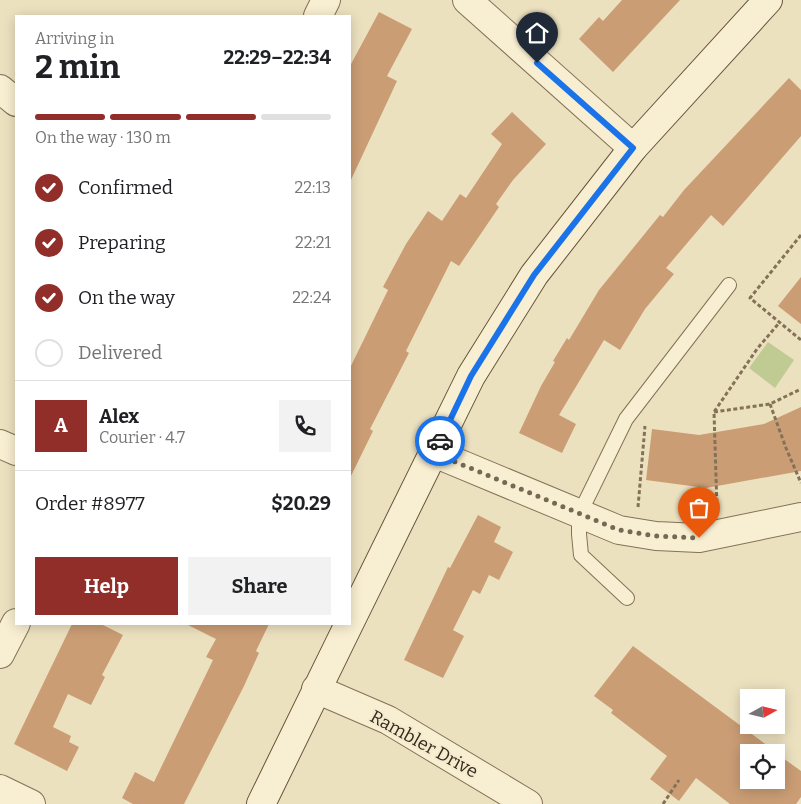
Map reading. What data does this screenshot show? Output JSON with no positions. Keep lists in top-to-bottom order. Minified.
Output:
{"streets":{"street":["Rambler Drive"]},"north":"right","page":{"heading":["2 min","Arriving in","22:29–22:34"],"panel":["Alex","Courier · 4.7","Order #8977","$20.29"],"bar":"On the way · 130 m","list":[["Confirmed","22:13"],["Preparing","22:21"],["On the way","22:24"],"Delivered"],"round":"A","buttons":["Help","Share"]}}
